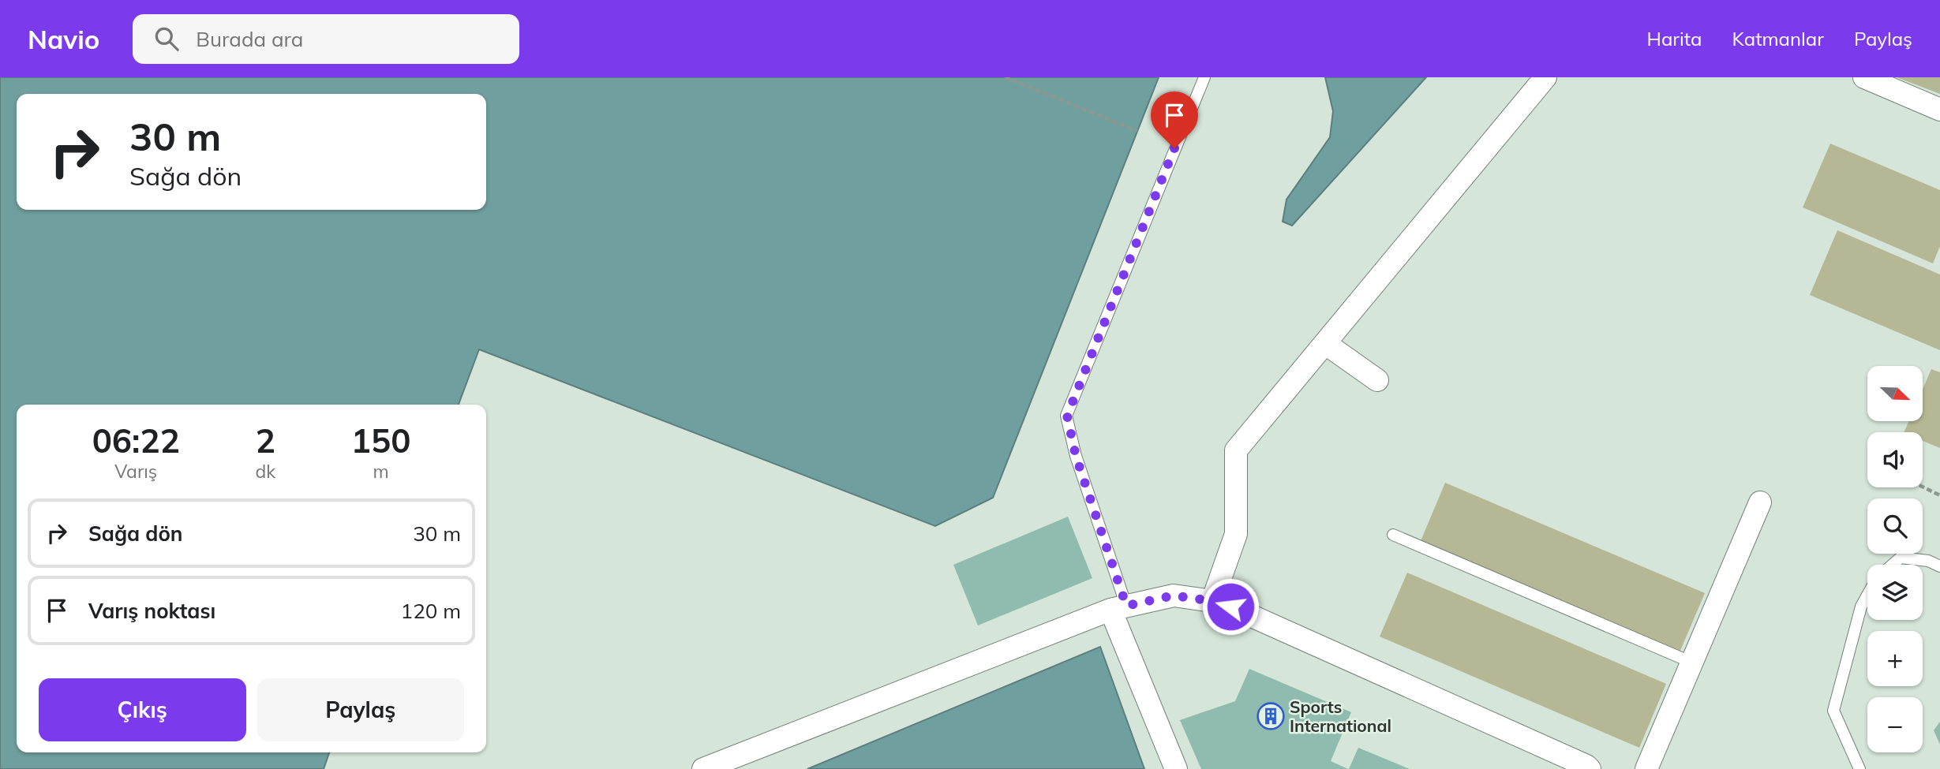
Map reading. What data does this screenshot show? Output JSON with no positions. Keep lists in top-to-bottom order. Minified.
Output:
{"places":{"building":["Sports International"]},"north":"bottom right","page":{"header":"Navio","search":"Burada ara","nav":["Harita","Katmanlar","Paylaş"],"turn":["30 m","Sağa dön"],"map_buttons":["+","−"],"eta":["06:22","Varış","2","dk","150","m"],"list":[{"name":"Sağa dön","value":"30 m"},{"name":"Varış noktası","value":"120 m"}],"buttons":["Çıkış","Paylaş"]}}
